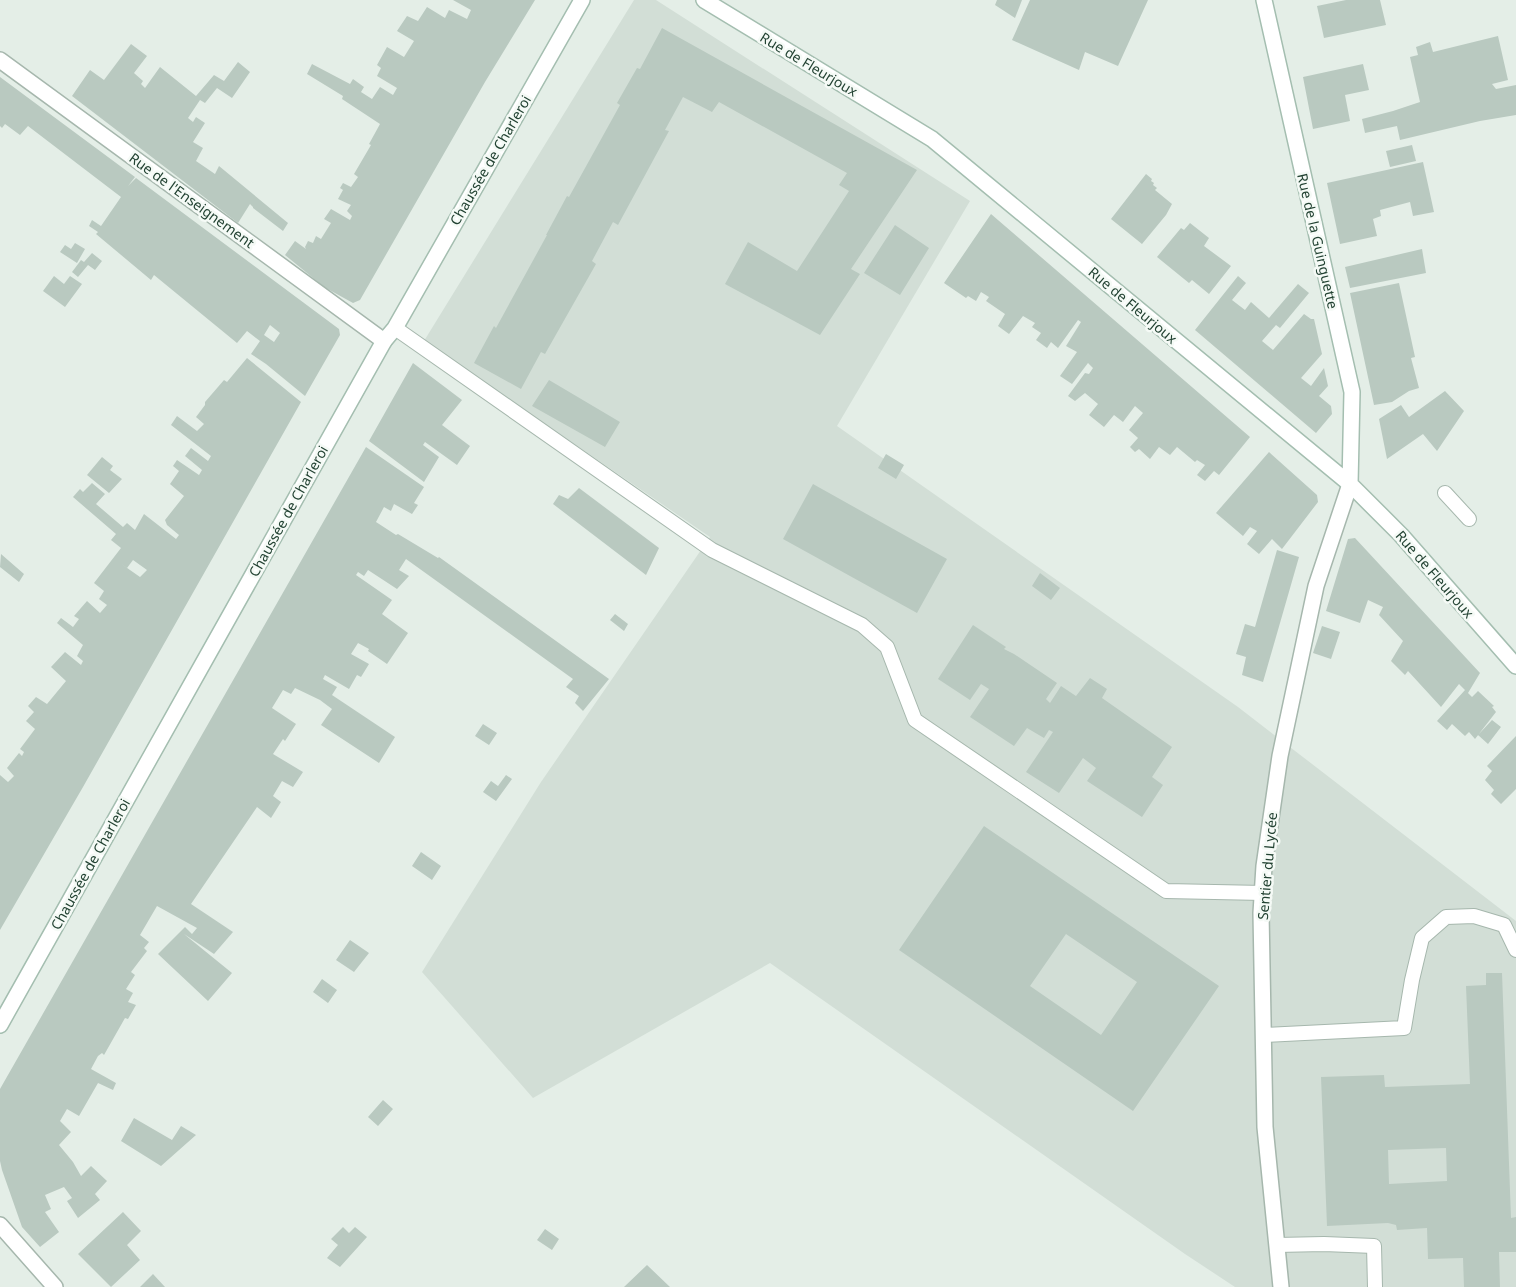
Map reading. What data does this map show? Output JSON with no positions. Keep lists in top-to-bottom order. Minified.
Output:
{"streets":{"street":["Rue de Fleurjoux","Chaussée de Charleroi","Rue de l'Enseignement","Rue de la Guinguette","Sentier du Lycée"]},"crossings":[["Rue de Fleurjoux","Rue de la Guinguette"],["Rue de Fleurjoux","Sentier du Lycée"],["Chaussée de Charleroi","Rue de l'Enseignement"],["Rue de la Guinguette","Sentier du Lycée"]]}
